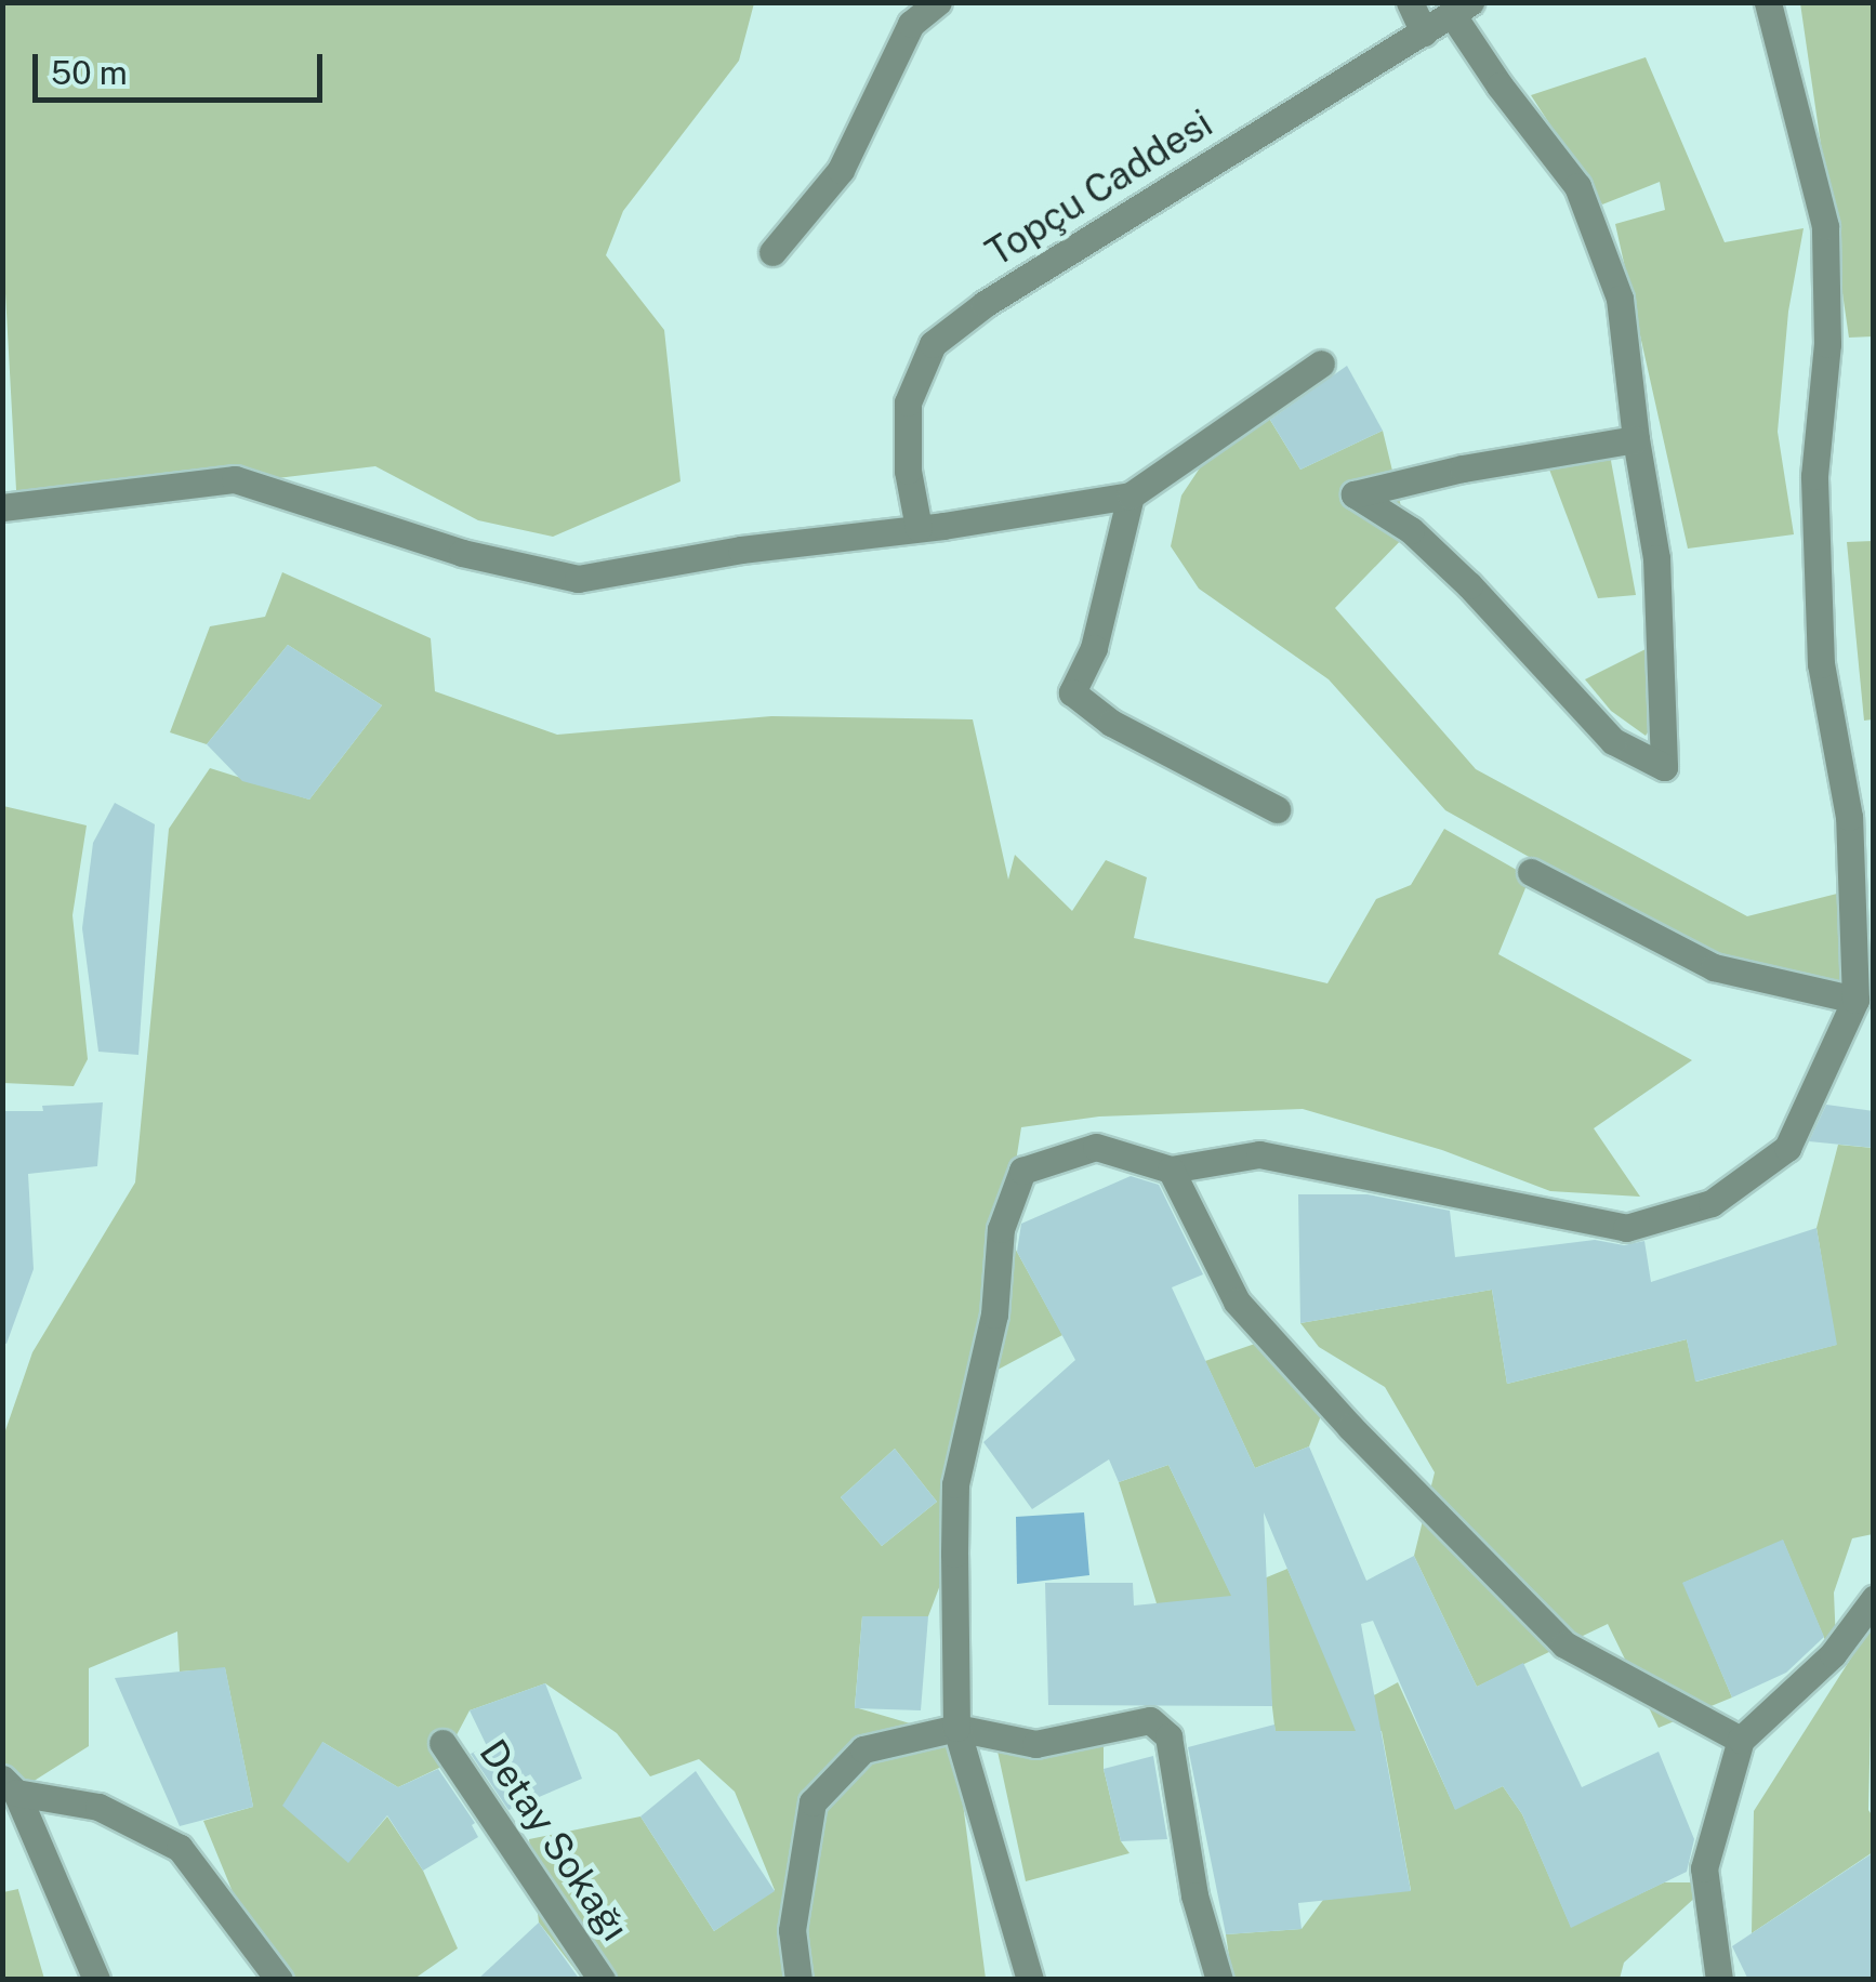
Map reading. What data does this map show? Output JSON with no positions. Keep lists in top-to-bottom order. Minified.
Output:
{"streets":{"street":["Topçu Caddesi","Detay Sokağı"]},"scale_bar":"50 m"}
